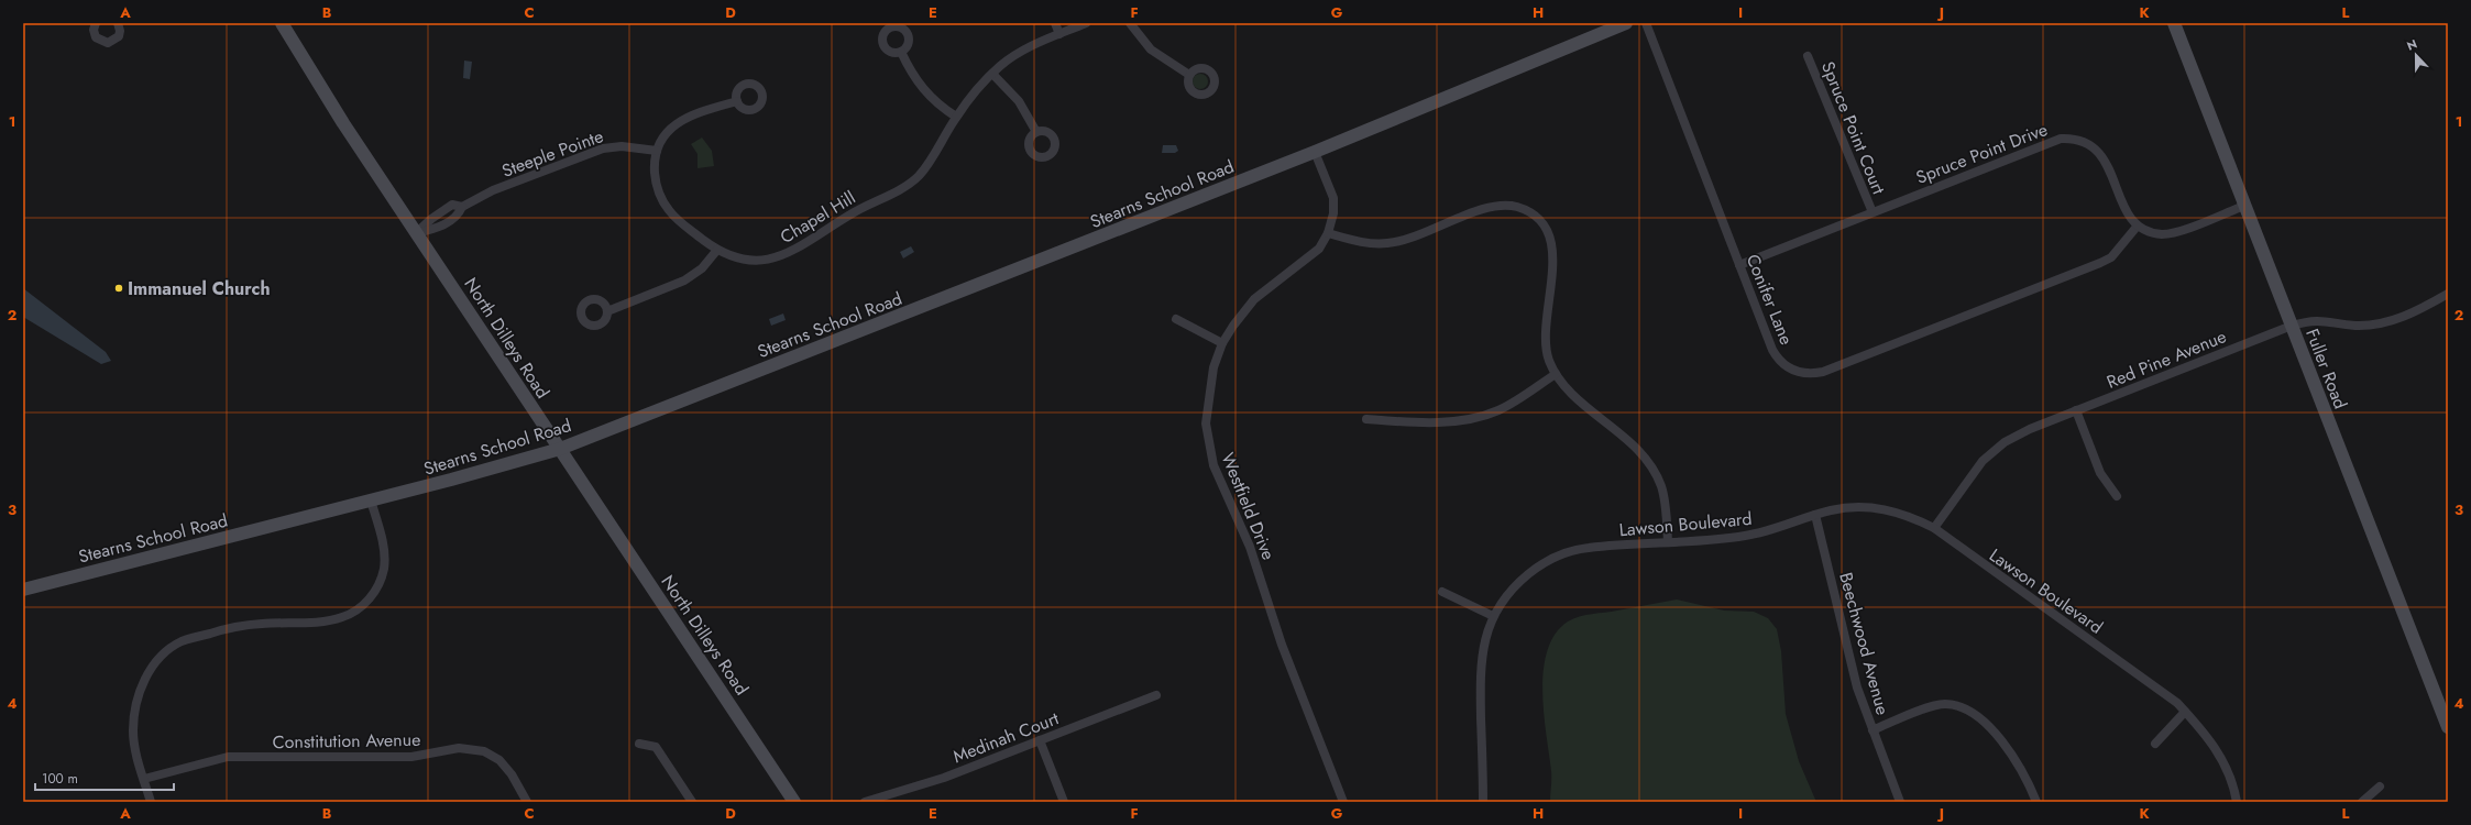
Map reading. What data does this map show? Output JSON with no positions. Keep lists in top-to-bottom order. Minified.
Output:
{"streets":{"main road":["Stearns School Road","North Dilleys Road","Fuller Road"],"street":["Spruce Point Court","Steeple Pointe","Spruce Point Drive","Chapel Hill","Conifer Lane","Red Pine Avenue","Westfield Drive","Lawson Boulevard","Beechwood Avenue","Medinah Court","Constitution Avenue"]},"crossings":[["Spruce Point Court","Spruce Point Drive"],["Steeple Pointe","Chapel Hill"],["Steeple Pointe","North Dilleys Road"],["Spruce Point Drive","Conifer Lane"],["Stearns School Road","North Dilleys Road"],["Stearns School Road","Westfield Drive"],["Red Pine Avenue","Fuller Road"],["Red Pine Avenue","Lawson Boulevard"],["Lawson Boulevard","Beechwood Avenue"]],"places":["Immanuel Church"],"scale_bar":"100 m","north":"top","grid":{"columns":["A","B","C","D","E","F","G","H","I","J","K","L"],"rows":["1","2","3","4"]}}
